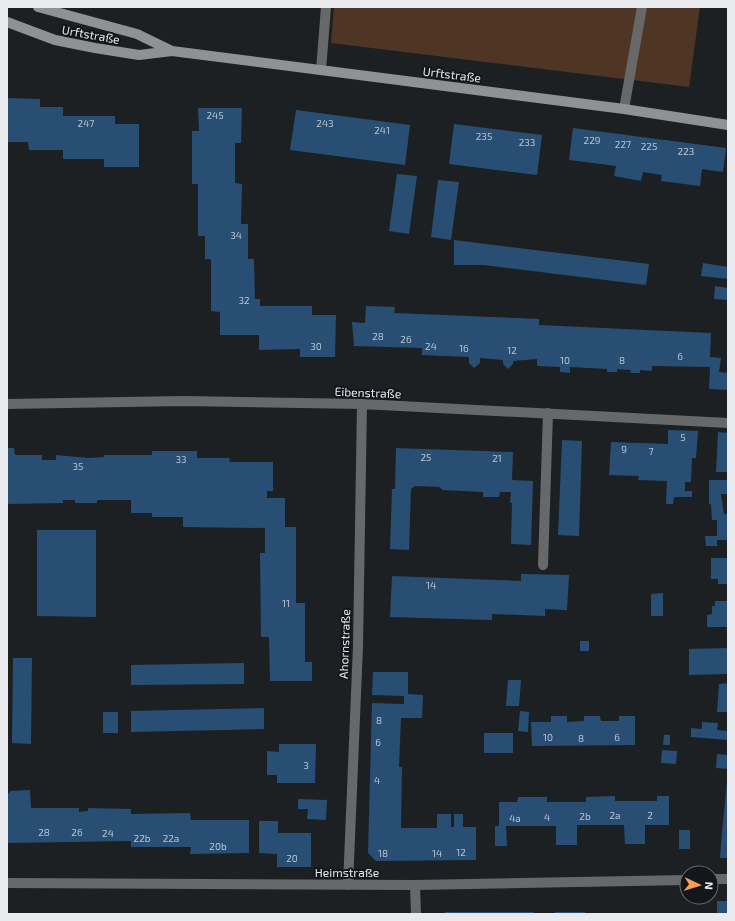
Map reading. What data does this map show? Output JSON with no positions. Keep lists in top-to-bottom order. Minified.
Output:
{"streets":{"street":["Urftstraße","Eibenstraße","Ahornstraße","Heimstraße"]},"crossings":[["Eibenstraße","Ahornstraße"],["Ahornstraße","Heimstraße"]],"house_numbers":["245","247","243","241","235","229","233","227","225","223","34","32","28","26","30","24","16","12","6","10","8","5","9","7","25","21","33","35","14","11","8","10","6","8","6","3","4","2a","2","2b","4","4a","28","26","24","22b","22a","20b","12","18","14","20"],"north":"right"}
